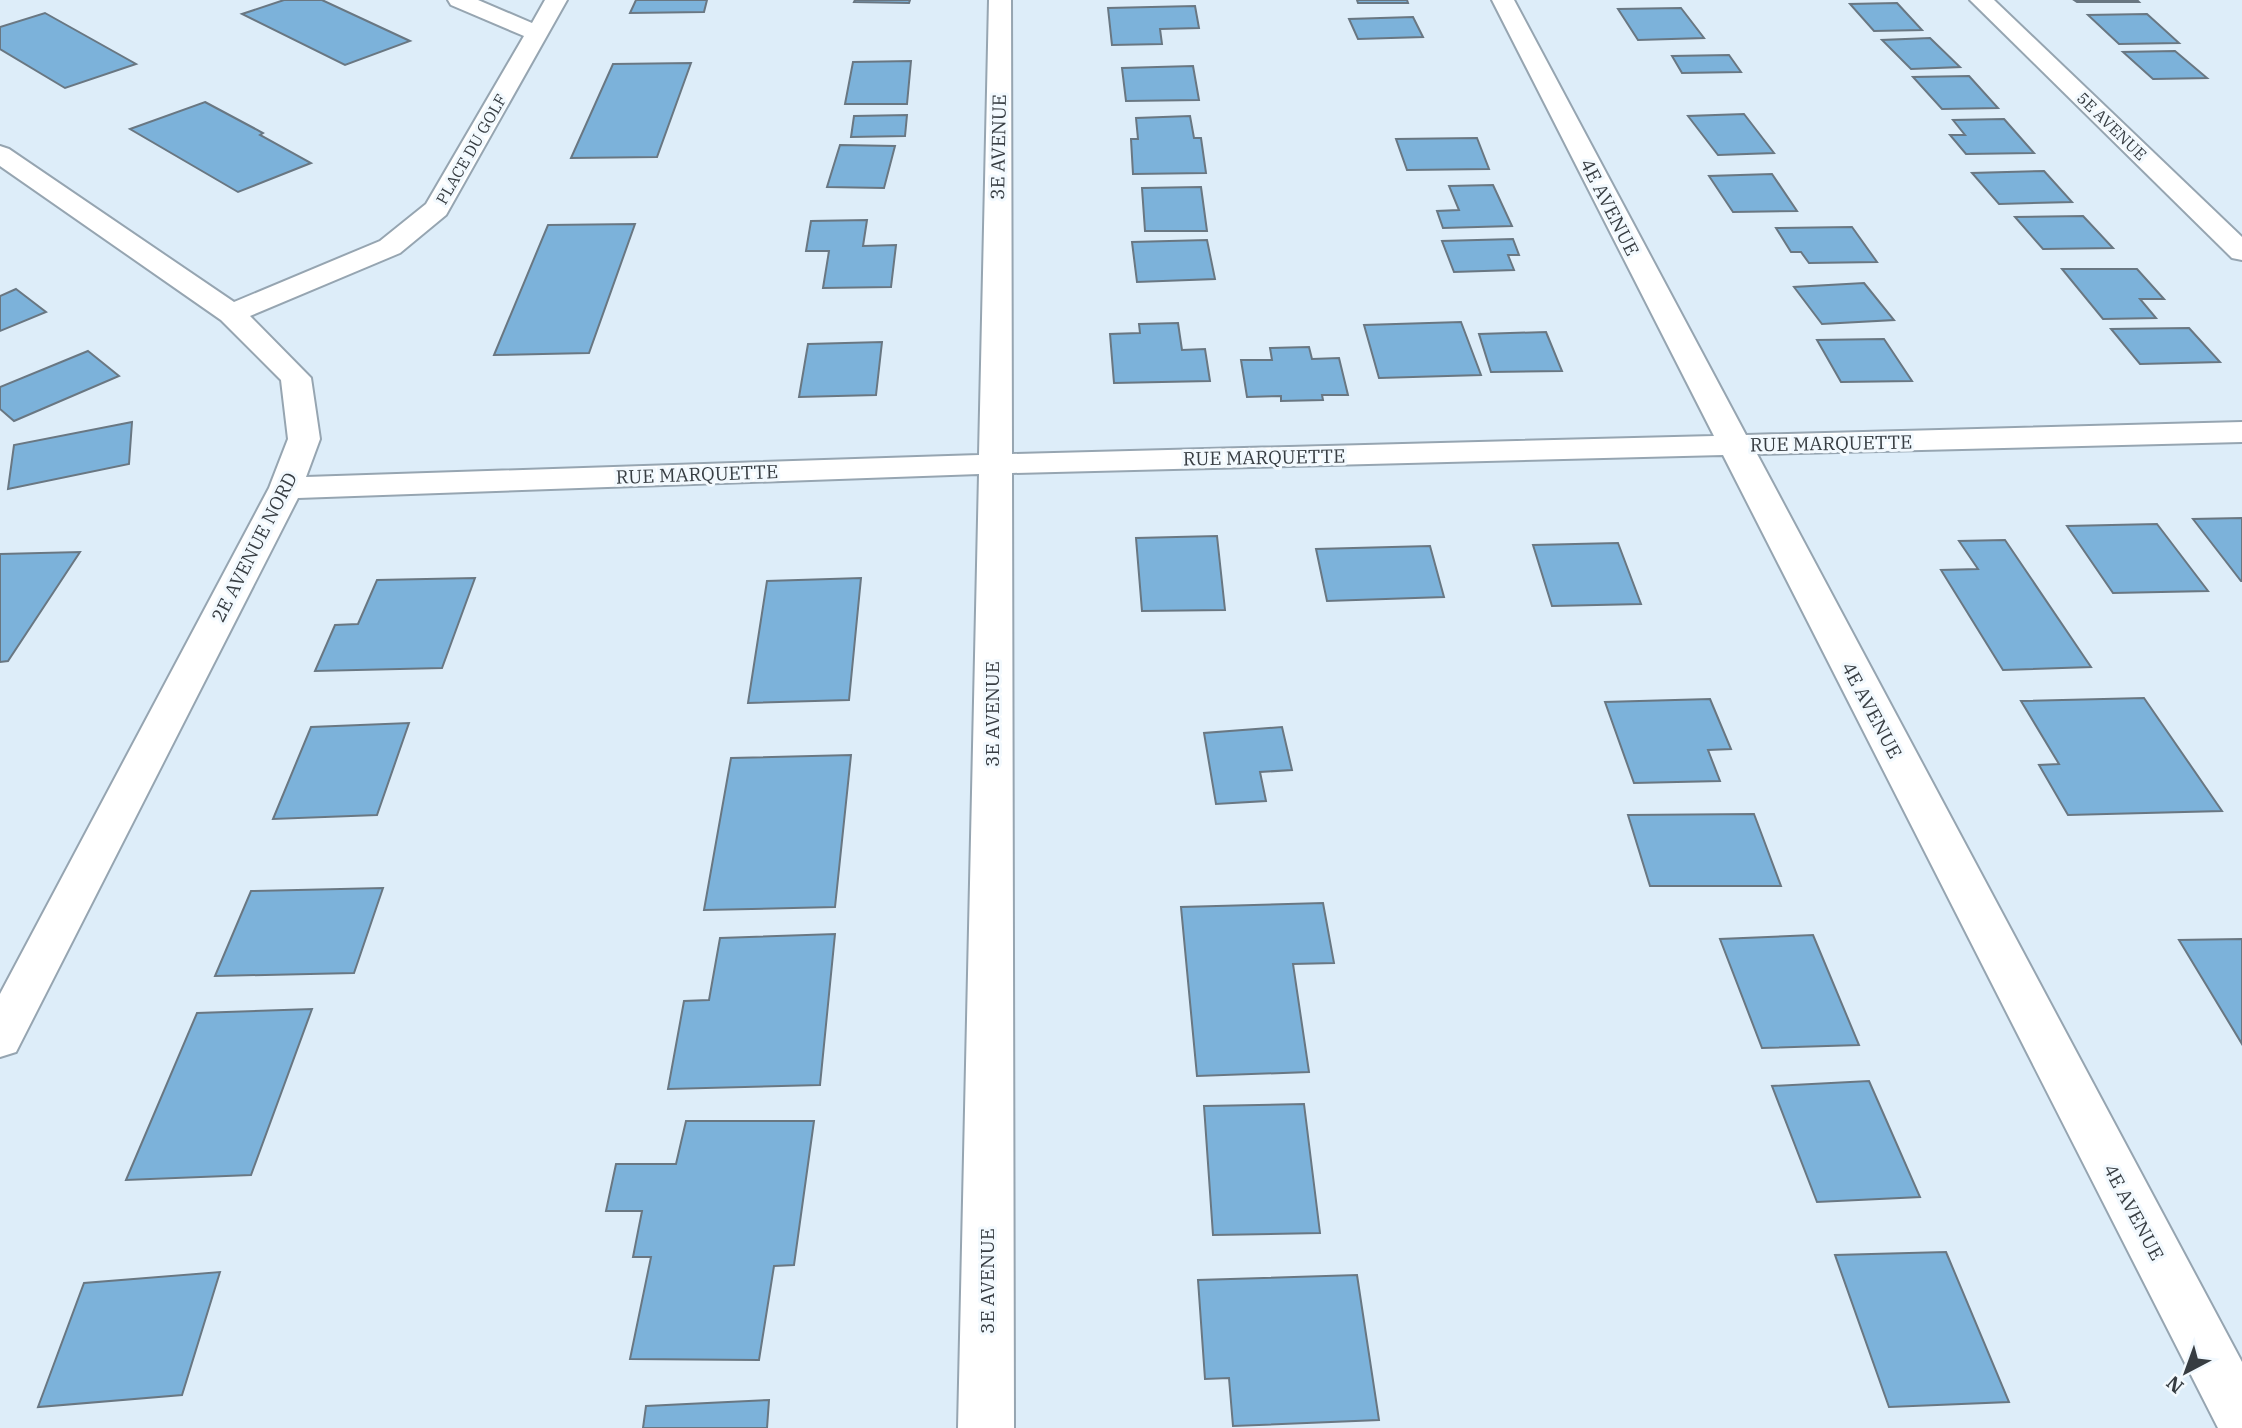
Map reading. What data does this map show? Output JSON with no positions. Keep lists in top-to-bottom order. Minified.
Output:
{"streets":{"street":["5E AVENUE","3E AVENUE","PLACE DU GOLF","4E AVENUE","RUE MARQUETTE","2E AVENUE NORD"]},"crossings":[["3E AVENUE","RUE MARQUETTE"],["PLACE DU GOLF","2E AVENUE NORD"],["4E AVENUE","RUE MARQUETTE"],["RUE MARQUETTE","2E AVENUE NORD"]],"north":"bottom left"}
